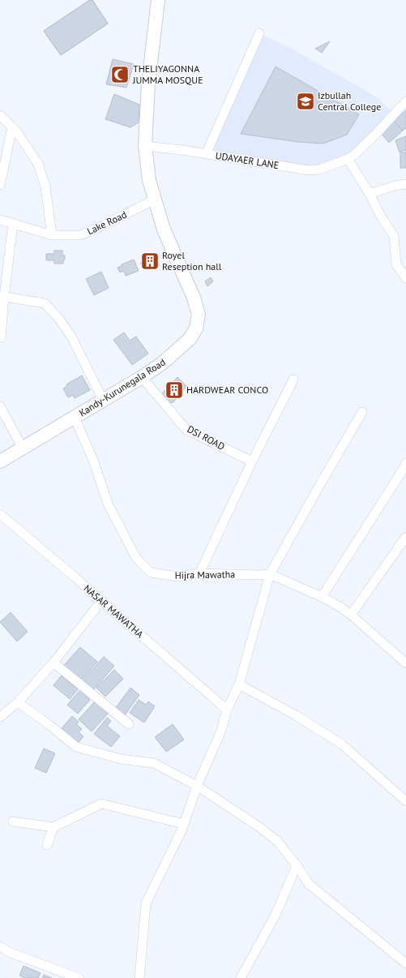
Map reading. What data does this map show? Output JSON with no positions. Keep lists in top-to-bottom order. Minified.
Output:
{"streets":{"highway":["Kandy-Kurunegala Road"],"street":["UDAYAER LANE","Lake Road","DSI ROAD","Hijra Mawatha","NASAR MAWATHA"]},"crossings":[["UDAYAER LANE","Kandy-Kurunegala Road"],["Lake Road","Kandy-Kurunegala Road"],["Kandy-Kurunegala Road","DSI ROAD"],["Kandy-Kurunegala Road","Hijra Mawatha"]],"places":{"mosque":["THELIYAGONNA JUMMA MOSQUE"],"school or university":["Izbullah Central College"],"building":["Royel Reseption hall","HARDWEAR CONCO"]}}
